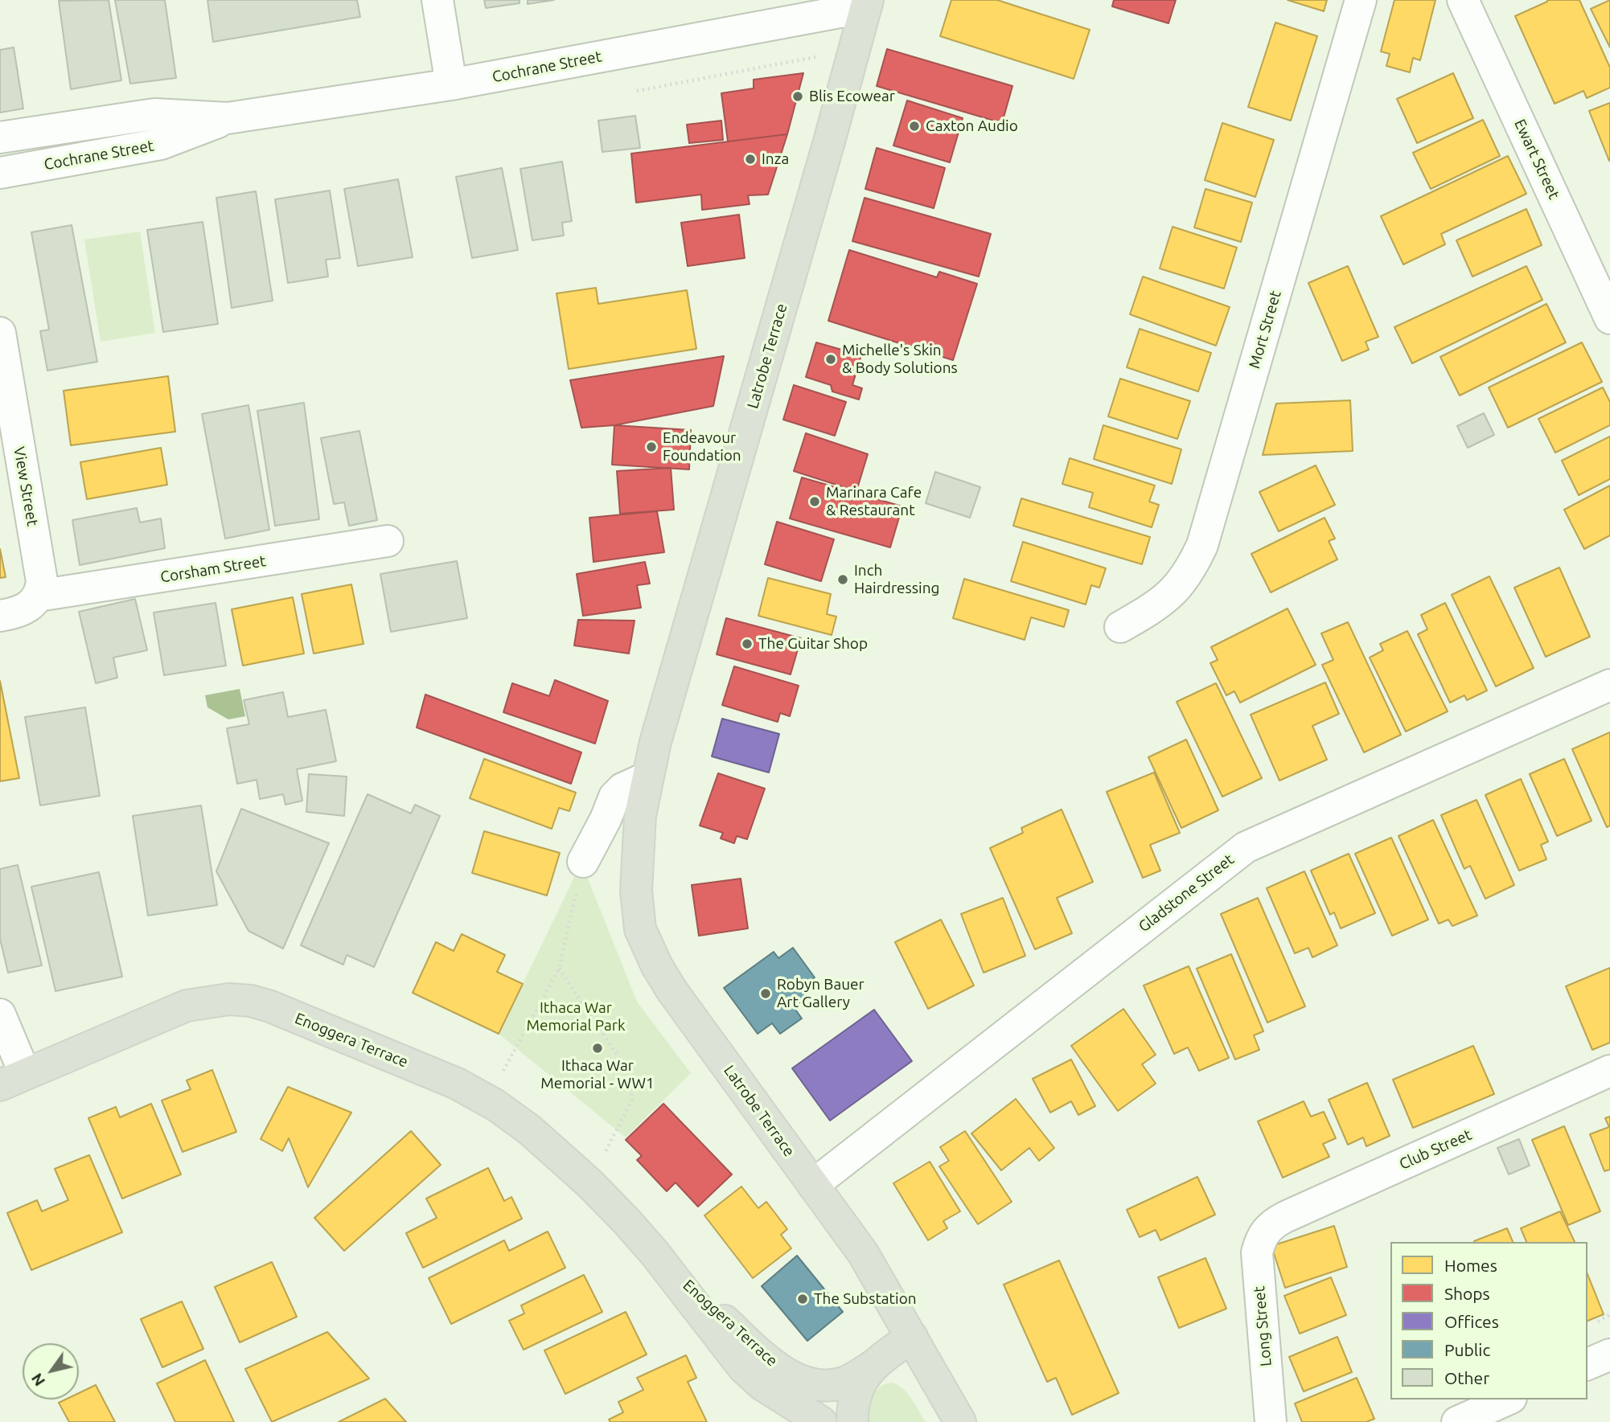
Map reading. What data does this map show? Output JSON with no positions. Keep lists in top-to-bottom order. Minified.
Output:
{"streets":{"main road":["Latrobe Terrace","Enoggera Terrace"],"street":["Cochrane Street","Ewart Street","Mort Street","View Street","Corsham Street","Gladstone Street","Club Street","Long Street"]},"crossings":[["Cochrane Street","Latrobe Terrace"],["Latrobe Terrace","Gladstone Street"],["Latrobe Terrace","Enoggera Terrace"],["View Street","Corsham Street"],["Club Street","Long Street"]],"parks":["Ithaca War Memorial Park"],"places":["Blis Ecowear","Caxton Audio","Inza","Michelle's Skin & Body Solutions","Endeavour Foundation","Marinara Cafe & Restaurant","Inch Hairdressing","The Guitar Shop","Robyn Bauer Art Gallery","Ithaca War Memorial - WW1","The Substation"],"legend":["Homes","Shops","Offices","Public","Other"],"north":"bottom left"}
